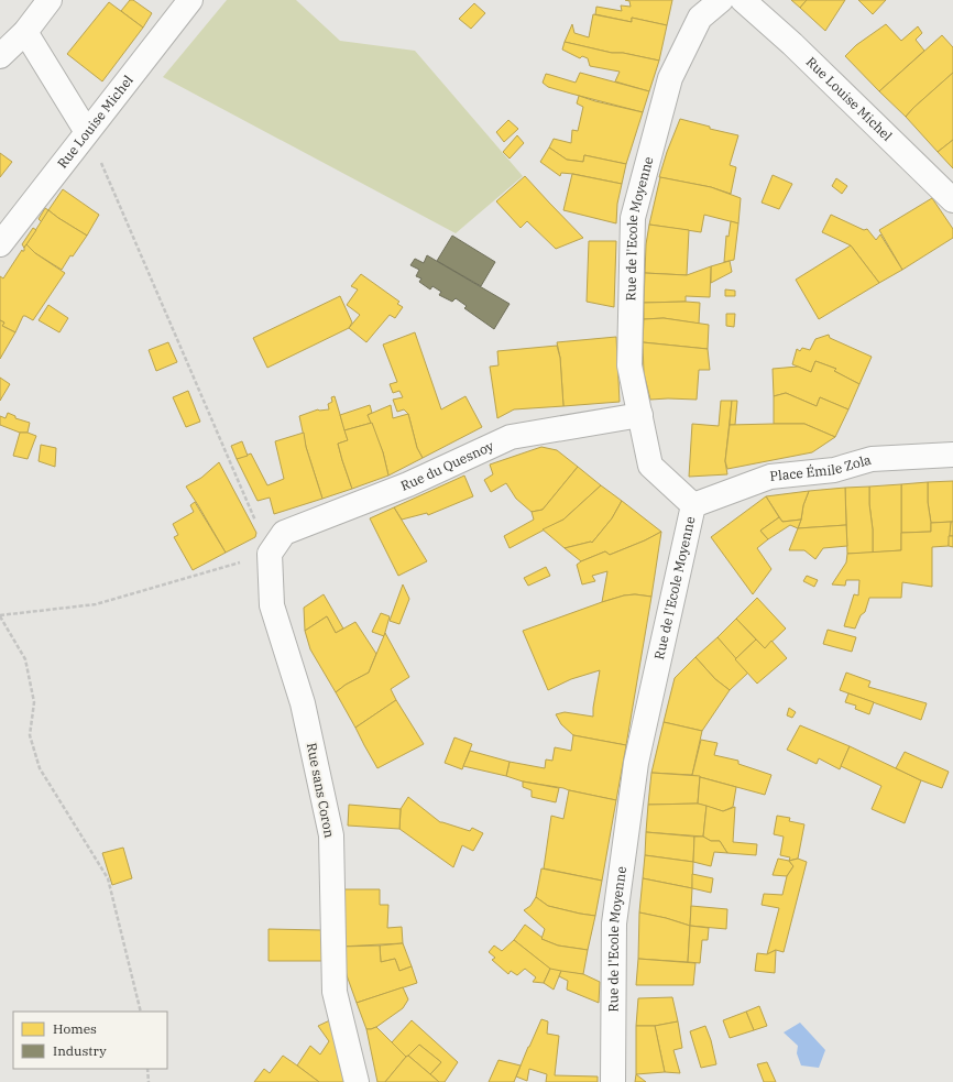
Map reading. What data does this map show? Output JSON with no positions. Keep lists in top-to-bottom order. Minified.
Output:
{"streets":{"street":["Rue Louise Michel","Rue de l'Ecole Moyenne","Rue du Quesnoy","Place Émile Zola","Rue sans Coron"]},"crossings":[["Rue de l'Ecole Moyenne","Rue du Quesnoy"],["Rue de l'Ecole Moyenne","Place Émile Zola"],["Rue du Quesnoy","Rue sans Coron"]],"legend":["Homes","Industry"]}
